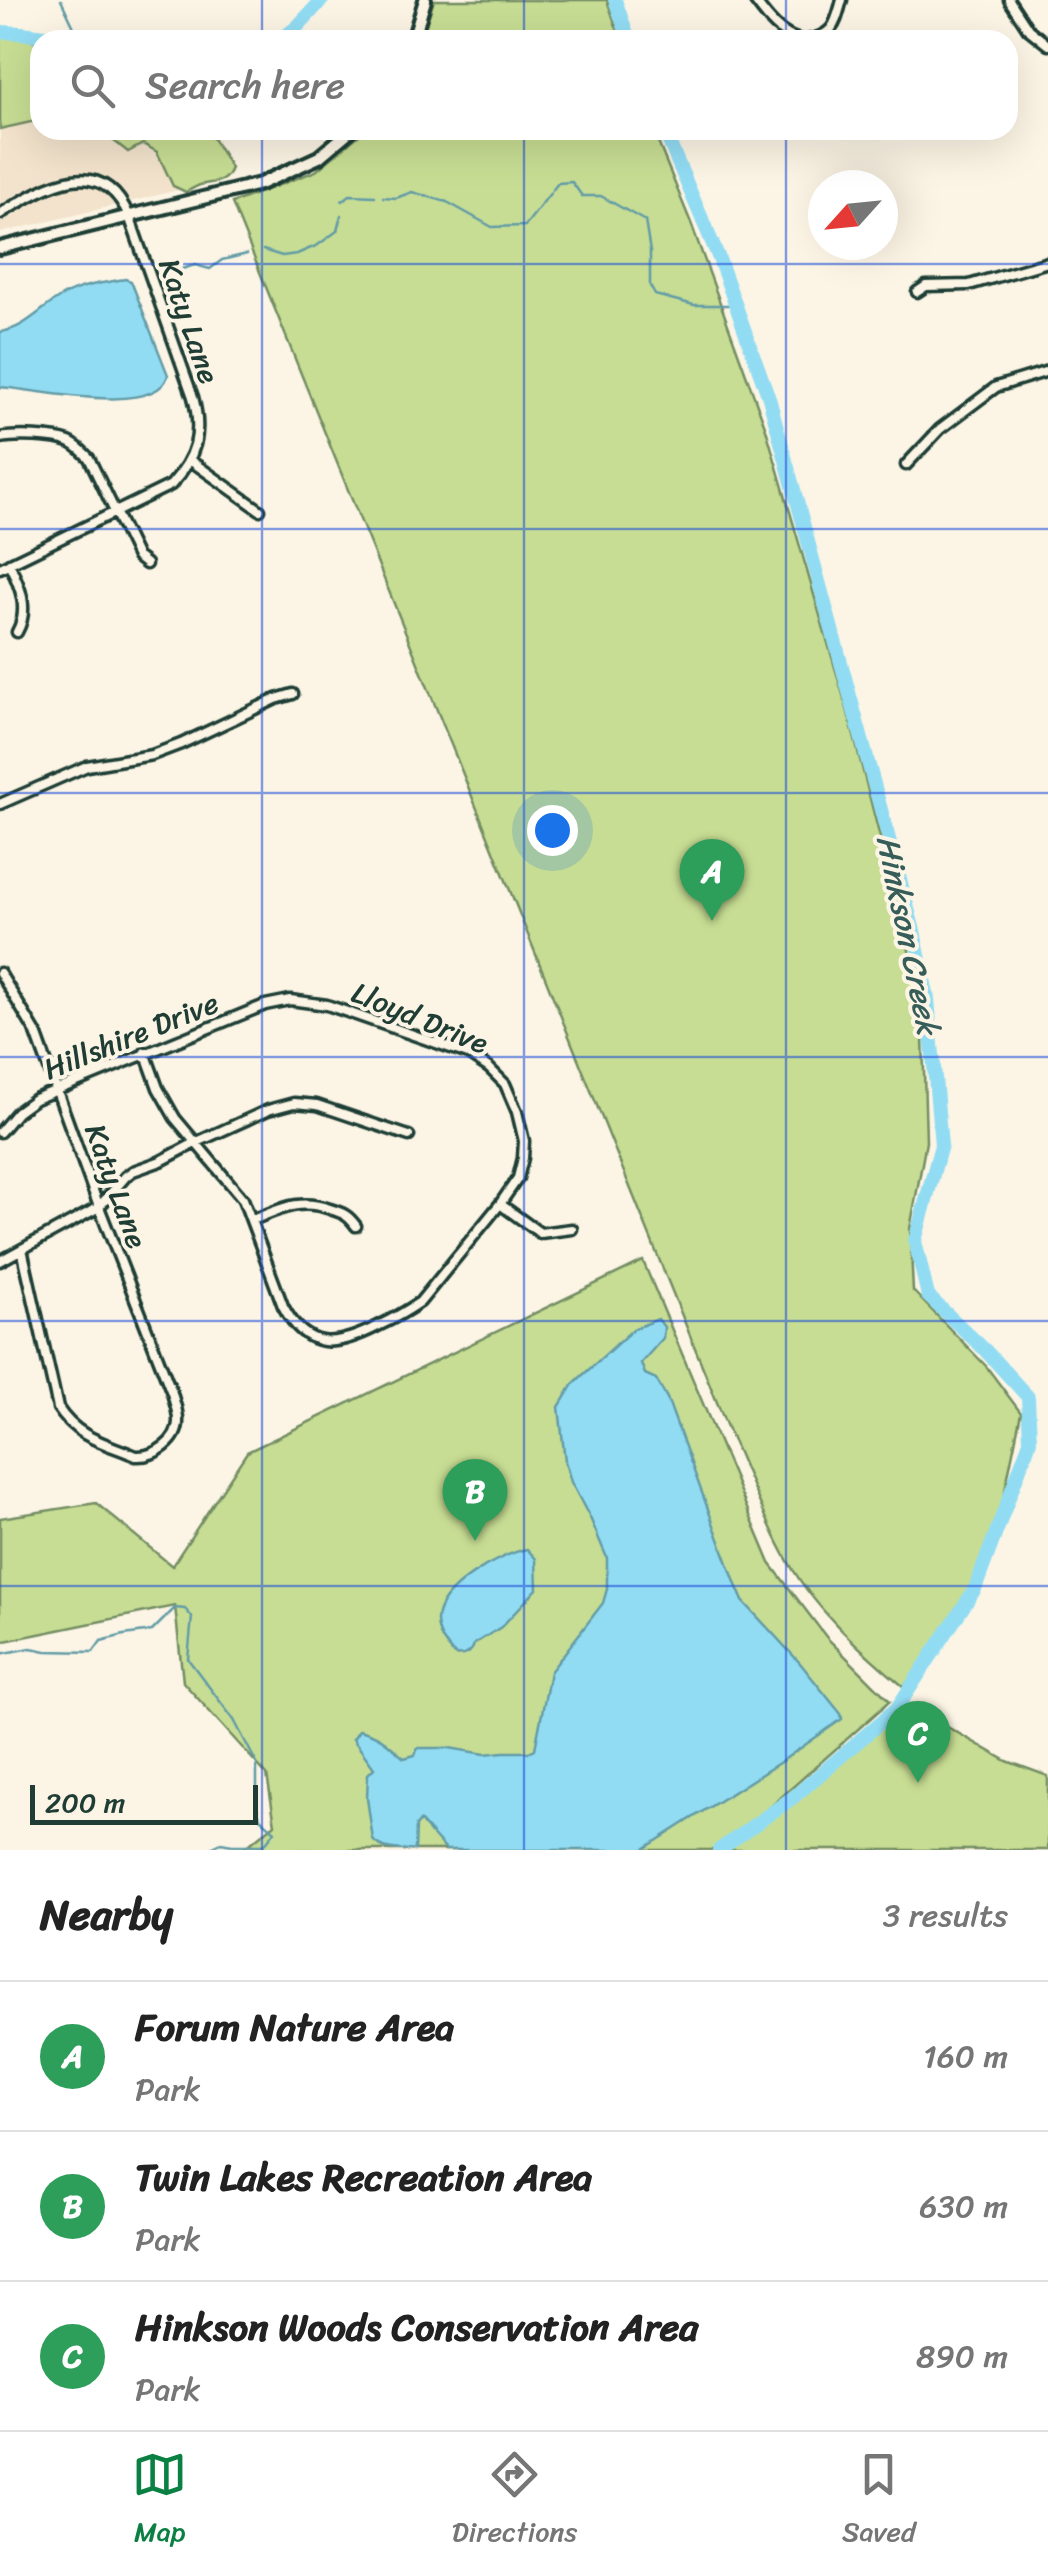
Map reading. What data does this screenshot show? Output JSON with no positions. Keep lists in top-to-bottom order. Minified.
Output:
{"streets":{"street":["Katy Lane","Lloyd Drive","Hillshire Drive"]},"crossings":[["Katy Lane","Hillshire Drive"],["Lloyd Drive","Hillshire Drive"]],"water":["Hinkson Creek"],"scale_bar":"200 m","north":"bottom left","page":{"search":"Search here","pins":["A","B","C"],"scale":"200 m","heading":["Nearby","3 results"],"list":[{"mark":"A","name":"Forum Nature Area","note":"Park","value":"160 m"},{"mark":"B","name":"Twin Lakes Recreation Area","note":"Park","value":"630 m"},{"mark":"C","name":"Hinkson Woods Conservation Area","note":"Park","value":"890 m"}],"nav":["Map","Directions","Saved"]}}
